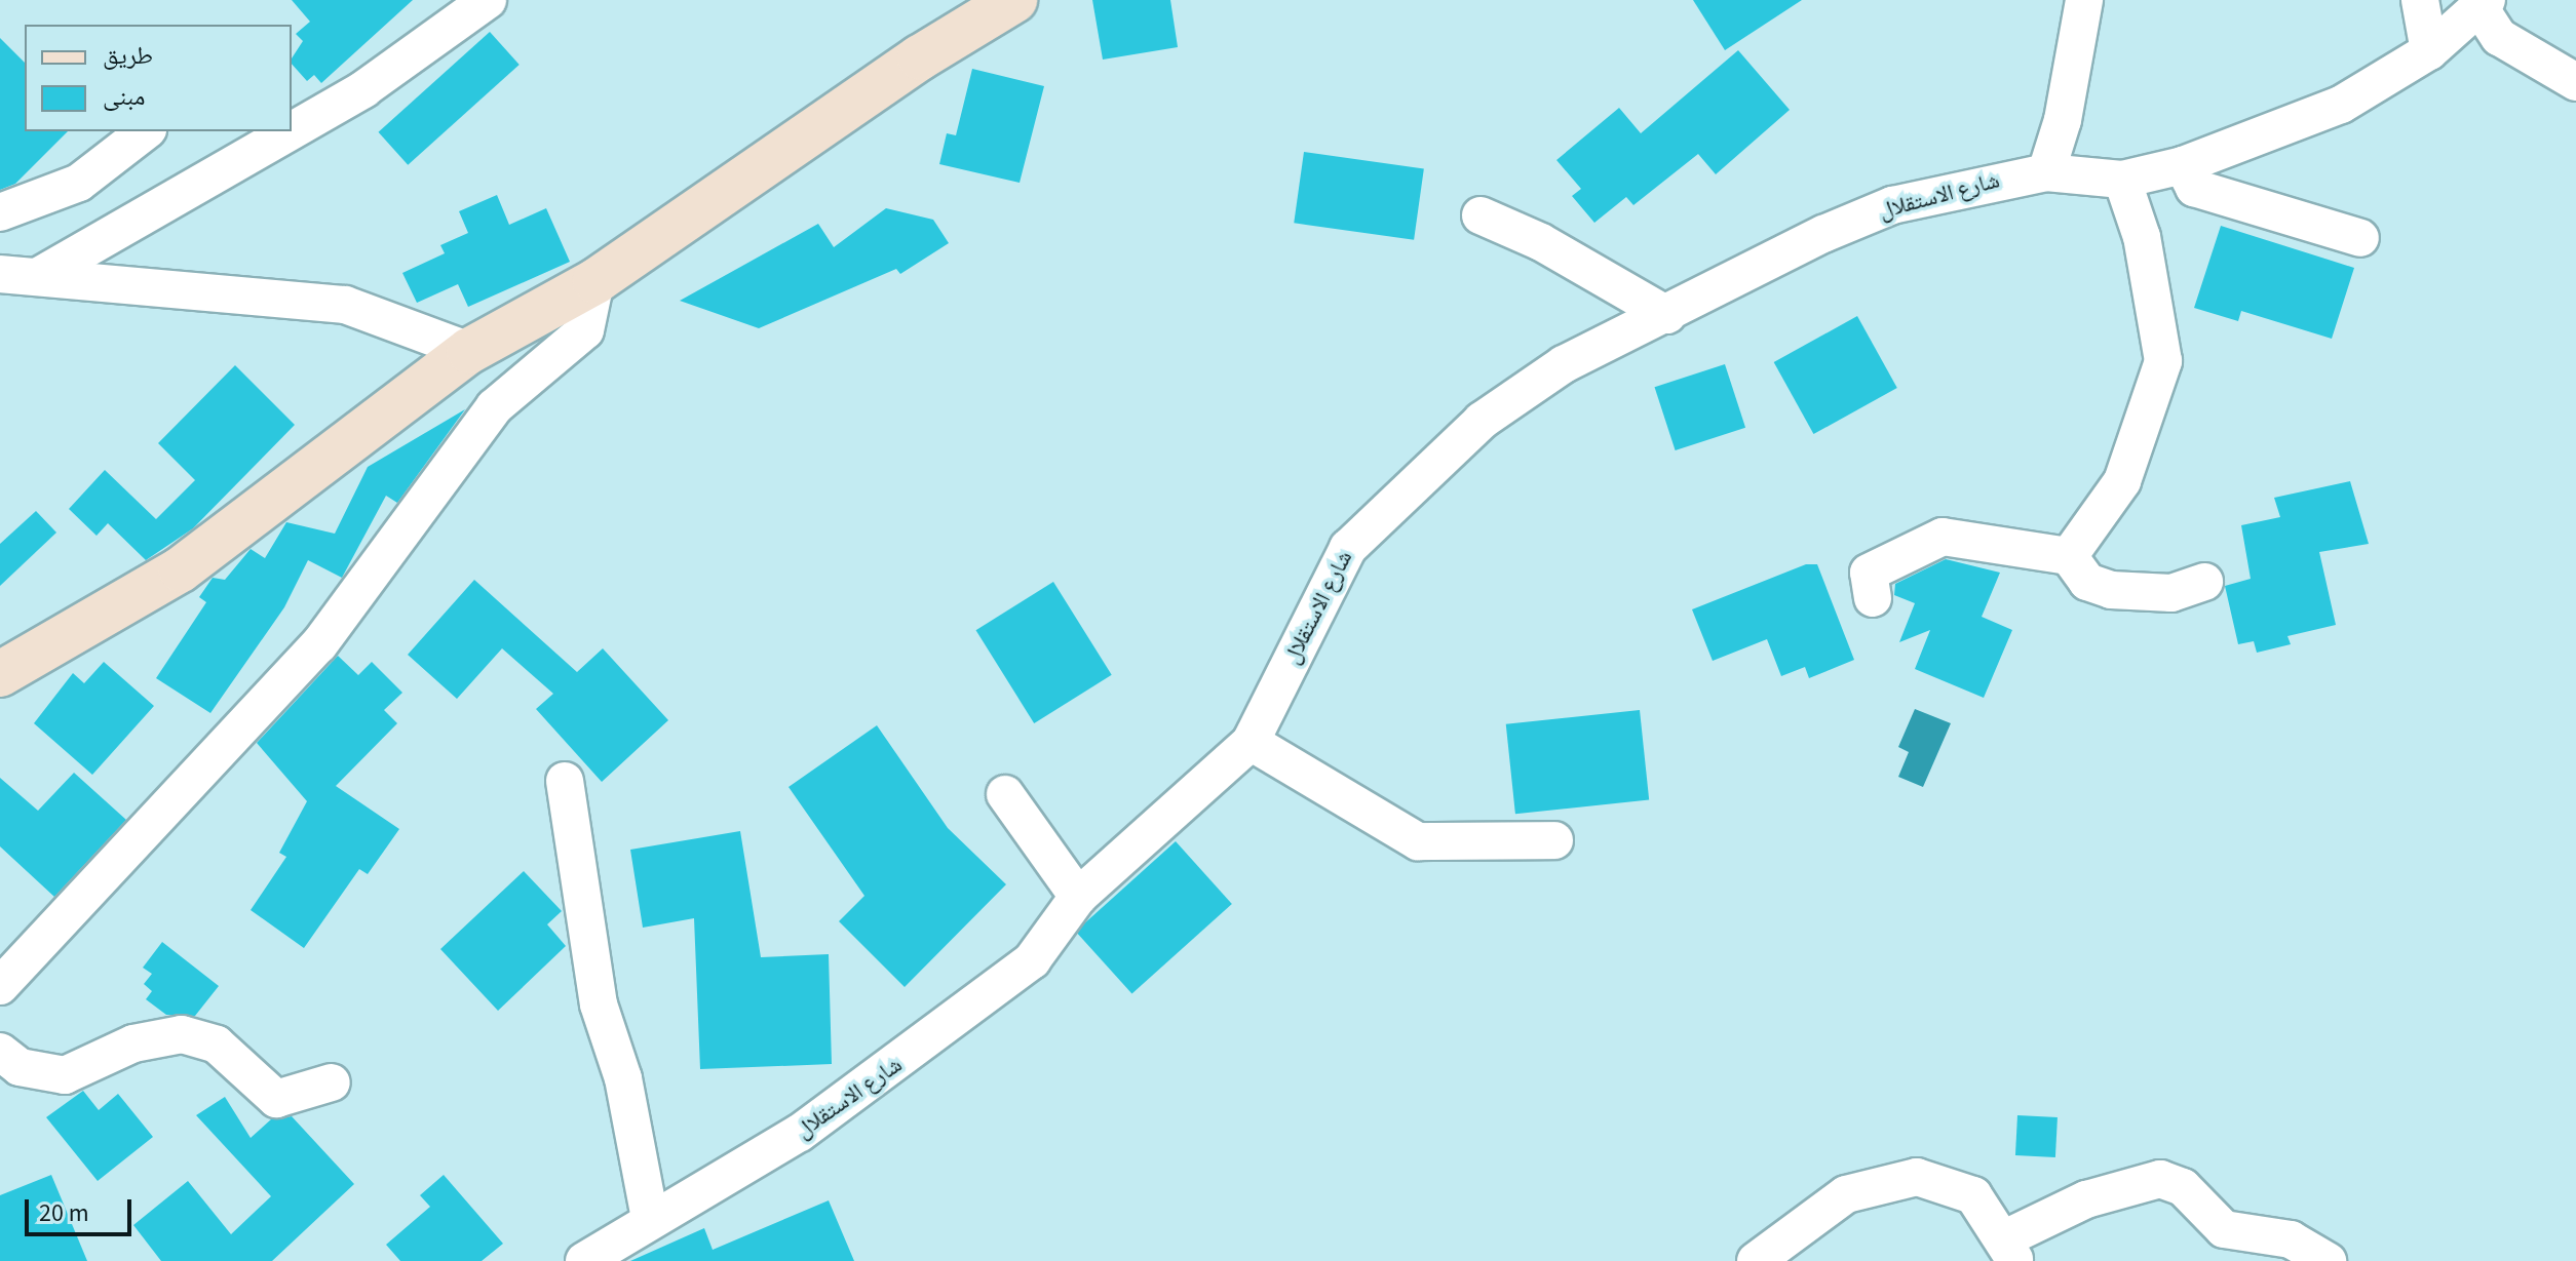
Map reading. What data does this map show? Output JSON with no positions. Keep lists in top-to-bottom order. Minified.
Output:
{"streets":{"street":["شارع الاستقلال"]},"legend":["طريق","مبنى"],"scale_bar":"20 m"}
